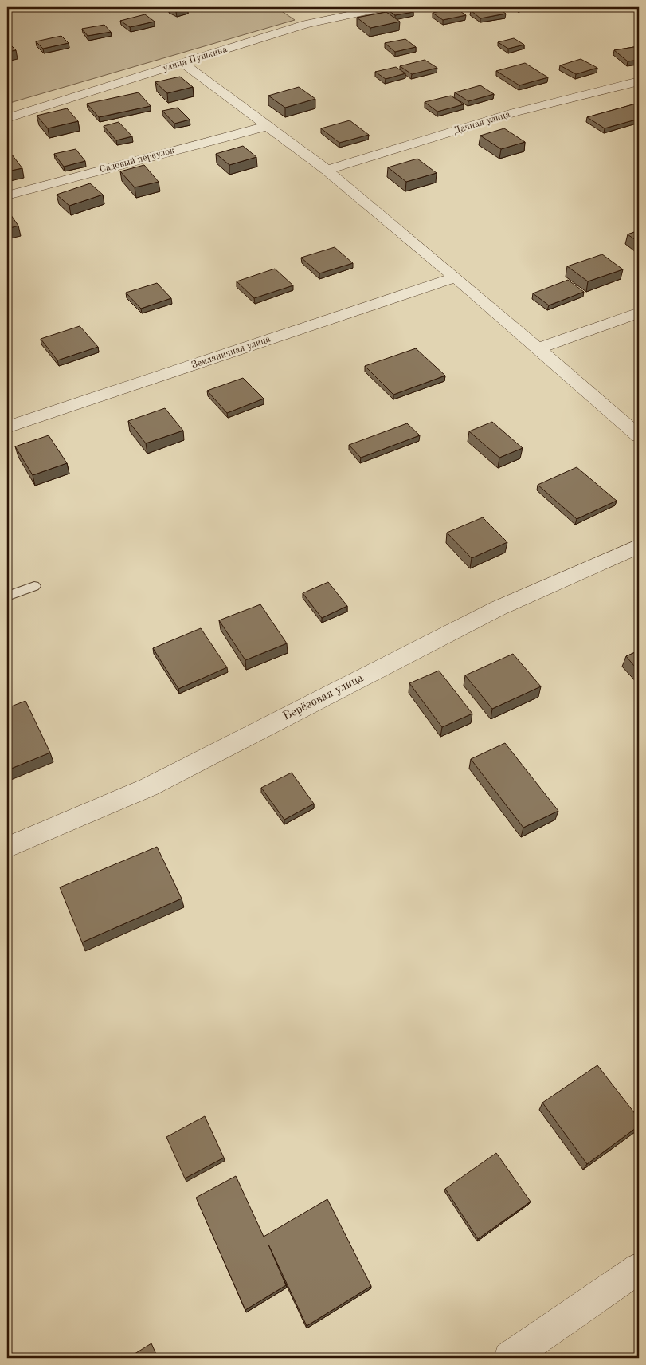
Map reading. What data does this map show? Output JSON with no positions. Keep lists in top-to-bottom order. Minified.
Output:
{"streets":{"street":["улица Пушкина","Дачная улица","Садовый переулок","Земляничная улица","Берёзовая улица"]}}
